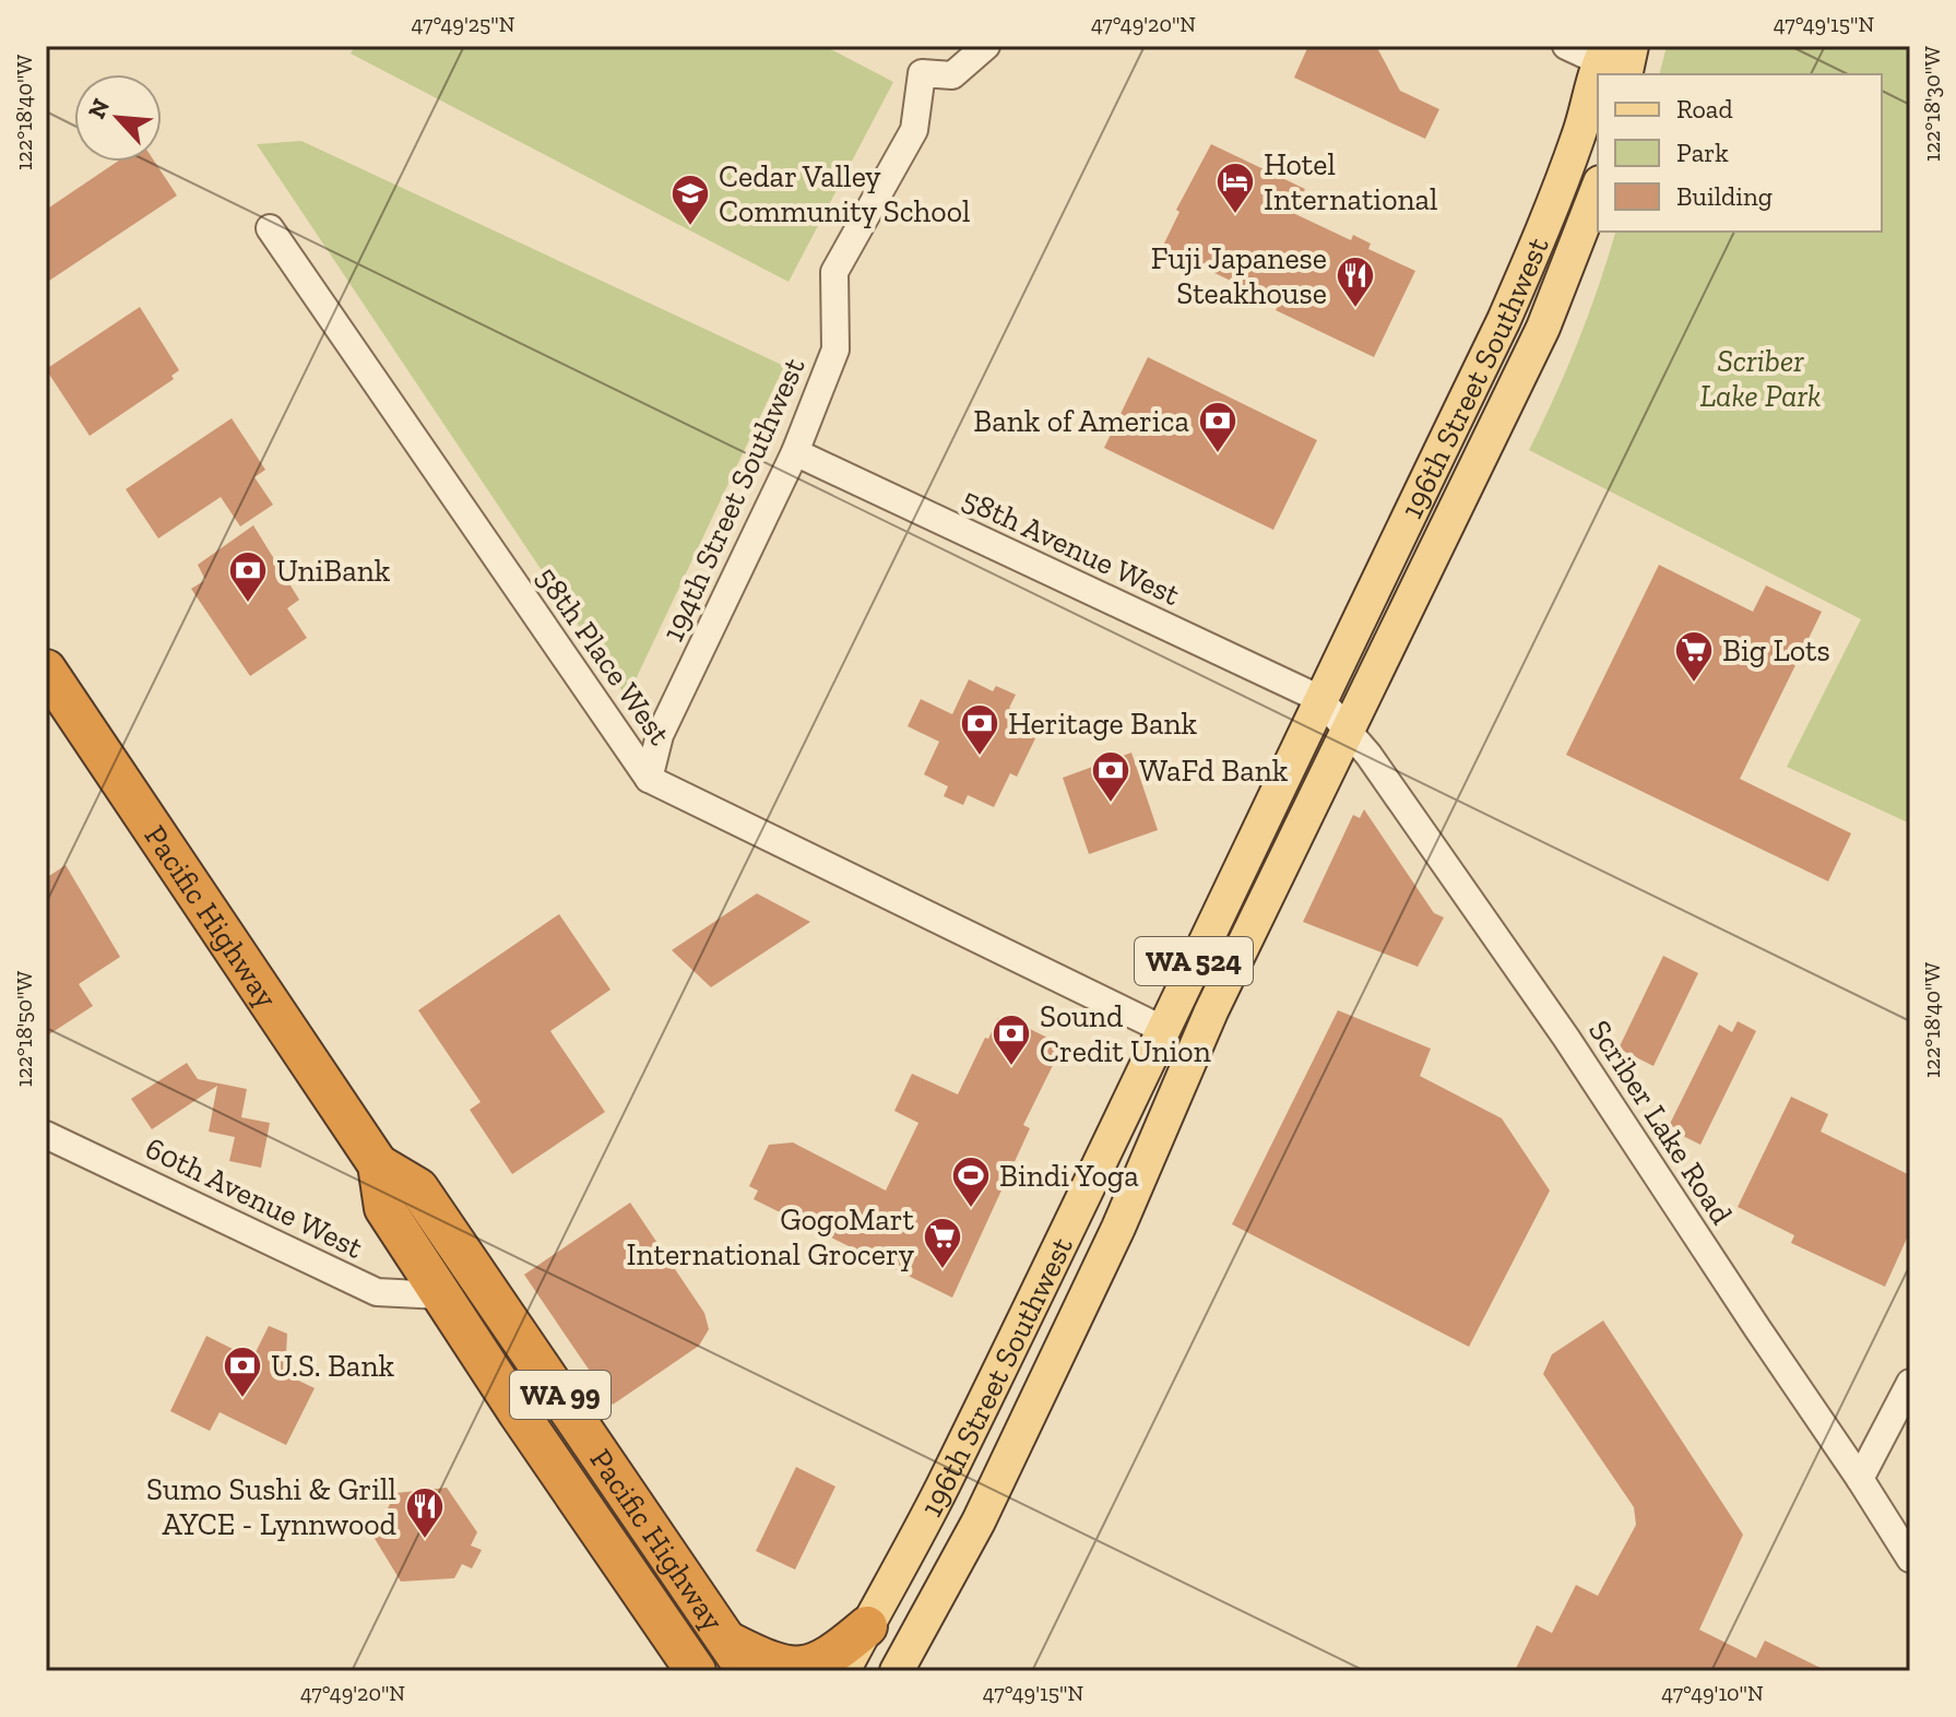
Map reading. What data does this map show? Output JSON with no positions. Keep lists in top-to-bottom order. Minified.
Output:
{"streets":{"highway":["Pacific Highway","WA 99"],"main road":["196th Street Southwest","WA 524"],"street":["194th Street Southwest","58th Avenue West","58th Place West","Scriber Lake Road","60th Avenue West"]},"crossings":[["196th Street Southwest","58th Avenue West"],["196th Street Southwest","58th Place West"],["196th Street Southwest","Scriber Lake Road"],["194th Street Southwest","58th Avenue West"],["194th Street Southwest","58th Place West"],["Pacific Highway","60th Avenue West"]],"parks":["Scriber Lake Park"],"places":{"hotel":["Hotel International"],"school or university":["Cedar Valley Community School"],"restaurant":["Fuji Japanese Steakhouse","Sumo Sushi & Grill AYCE - Lynnwood"],"bank":["Bank of America","UniBank","Heritage Bank","WaFd Bank","Sound Credit Union","U.S. Bank"],"supermarket":["Big Lots","GogoMart International Grocery"],"sports":["Bindi Yoga"]},"legend":["Road","Park","Building"],"north":"top left","coordinates":["47°49'25\"N","47°49'20\"N","47°49'15\"N","122°18'30\"W","122°18'40\"W","122°18'50\"W","47°49'10\"N"]}
